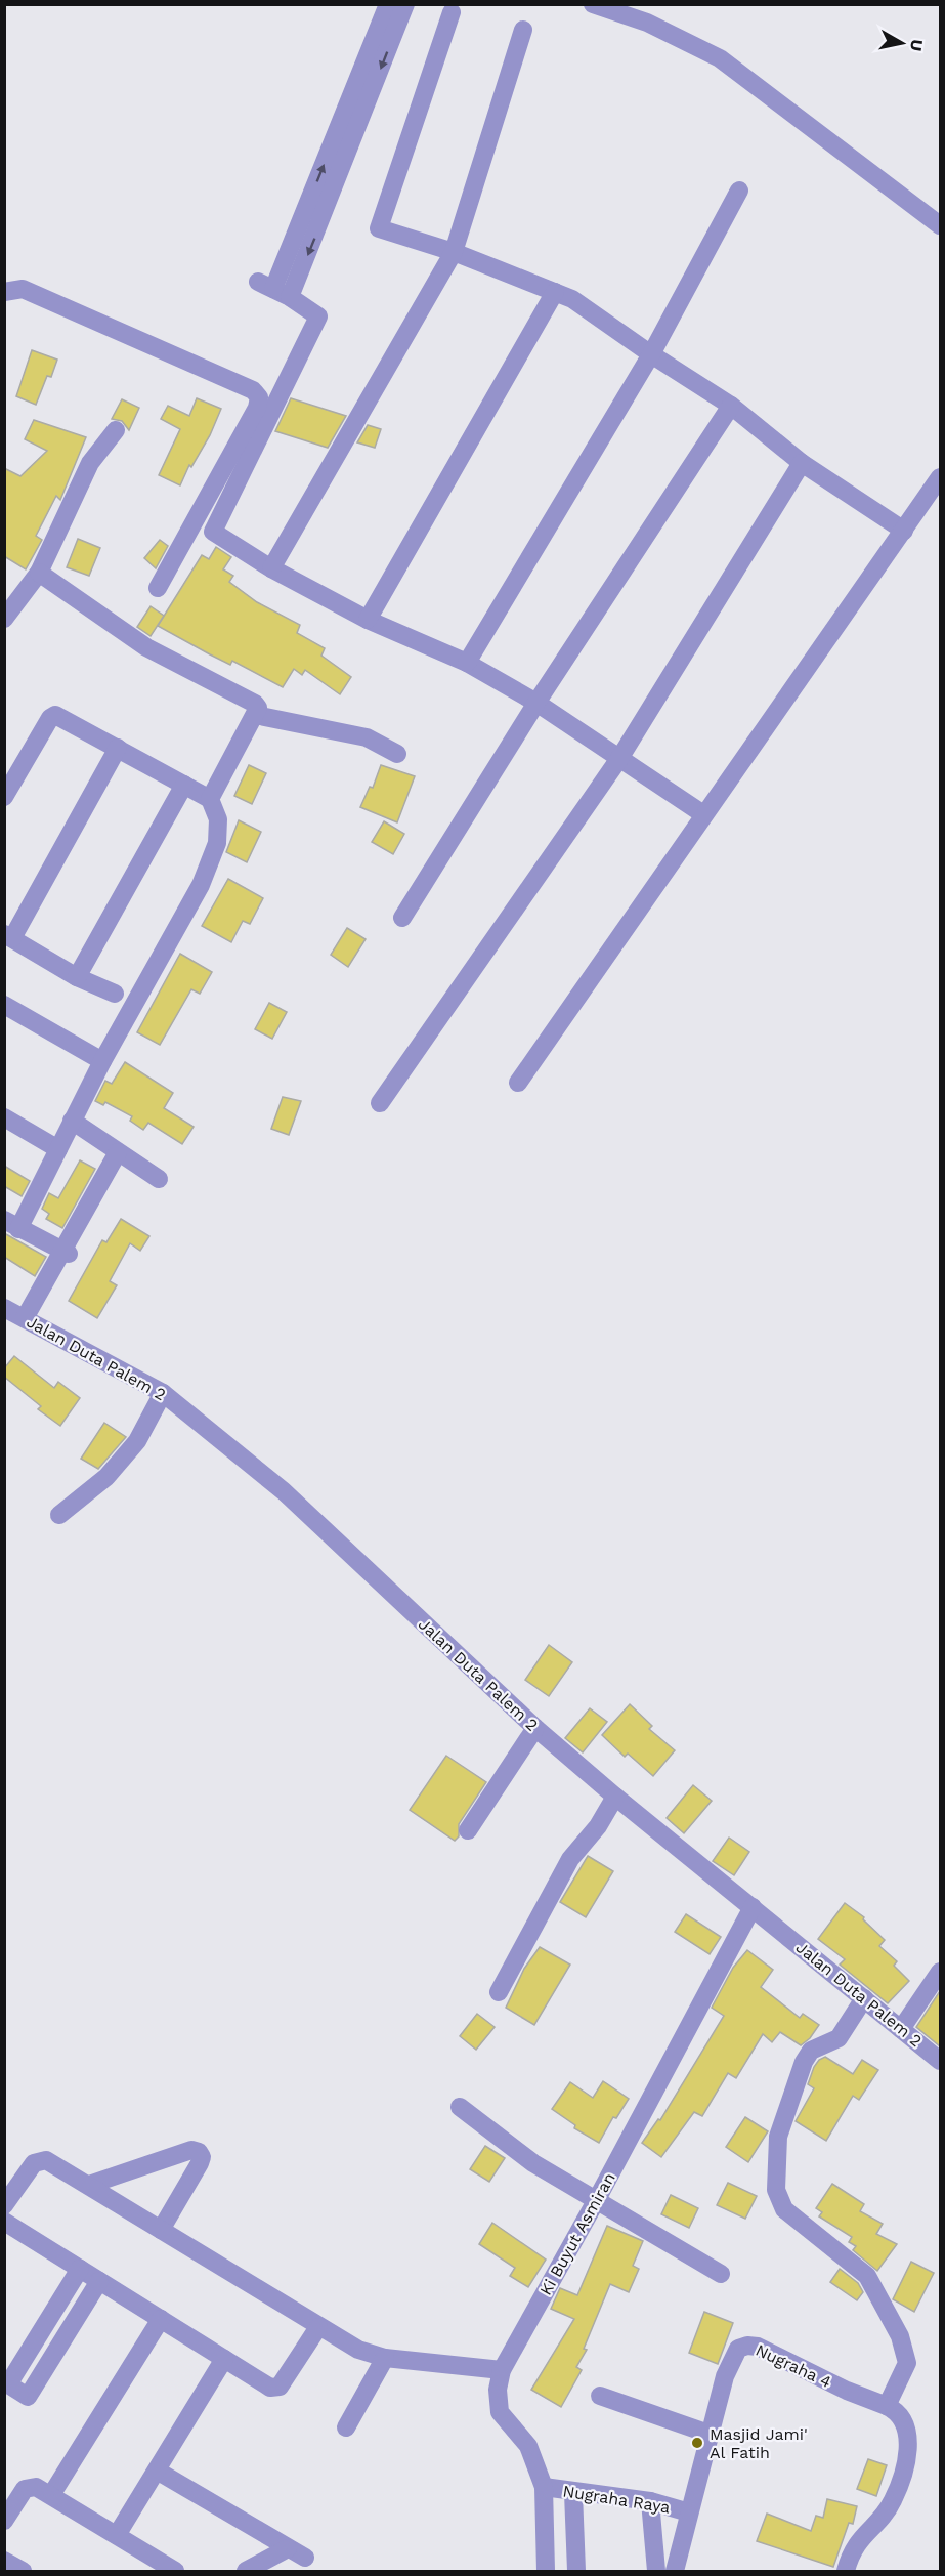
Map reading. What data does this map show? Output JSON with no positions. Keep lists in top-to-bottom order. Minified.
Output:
{"streets":{"street":["Jalan Duta Palem 2","Ki Buyut Asmiran","Nugraha 4","Nugraha Raya"]},"crossings":[["Jalan Duta Palem 2","Ki Buyut Asmiran"],["Ki Buyut Asmiran","Nugraha Raya"],["Nugraha 4","Nugraha Raya"]],"places":["Masjid Jami' Al Fatih"],"north":"right"}
